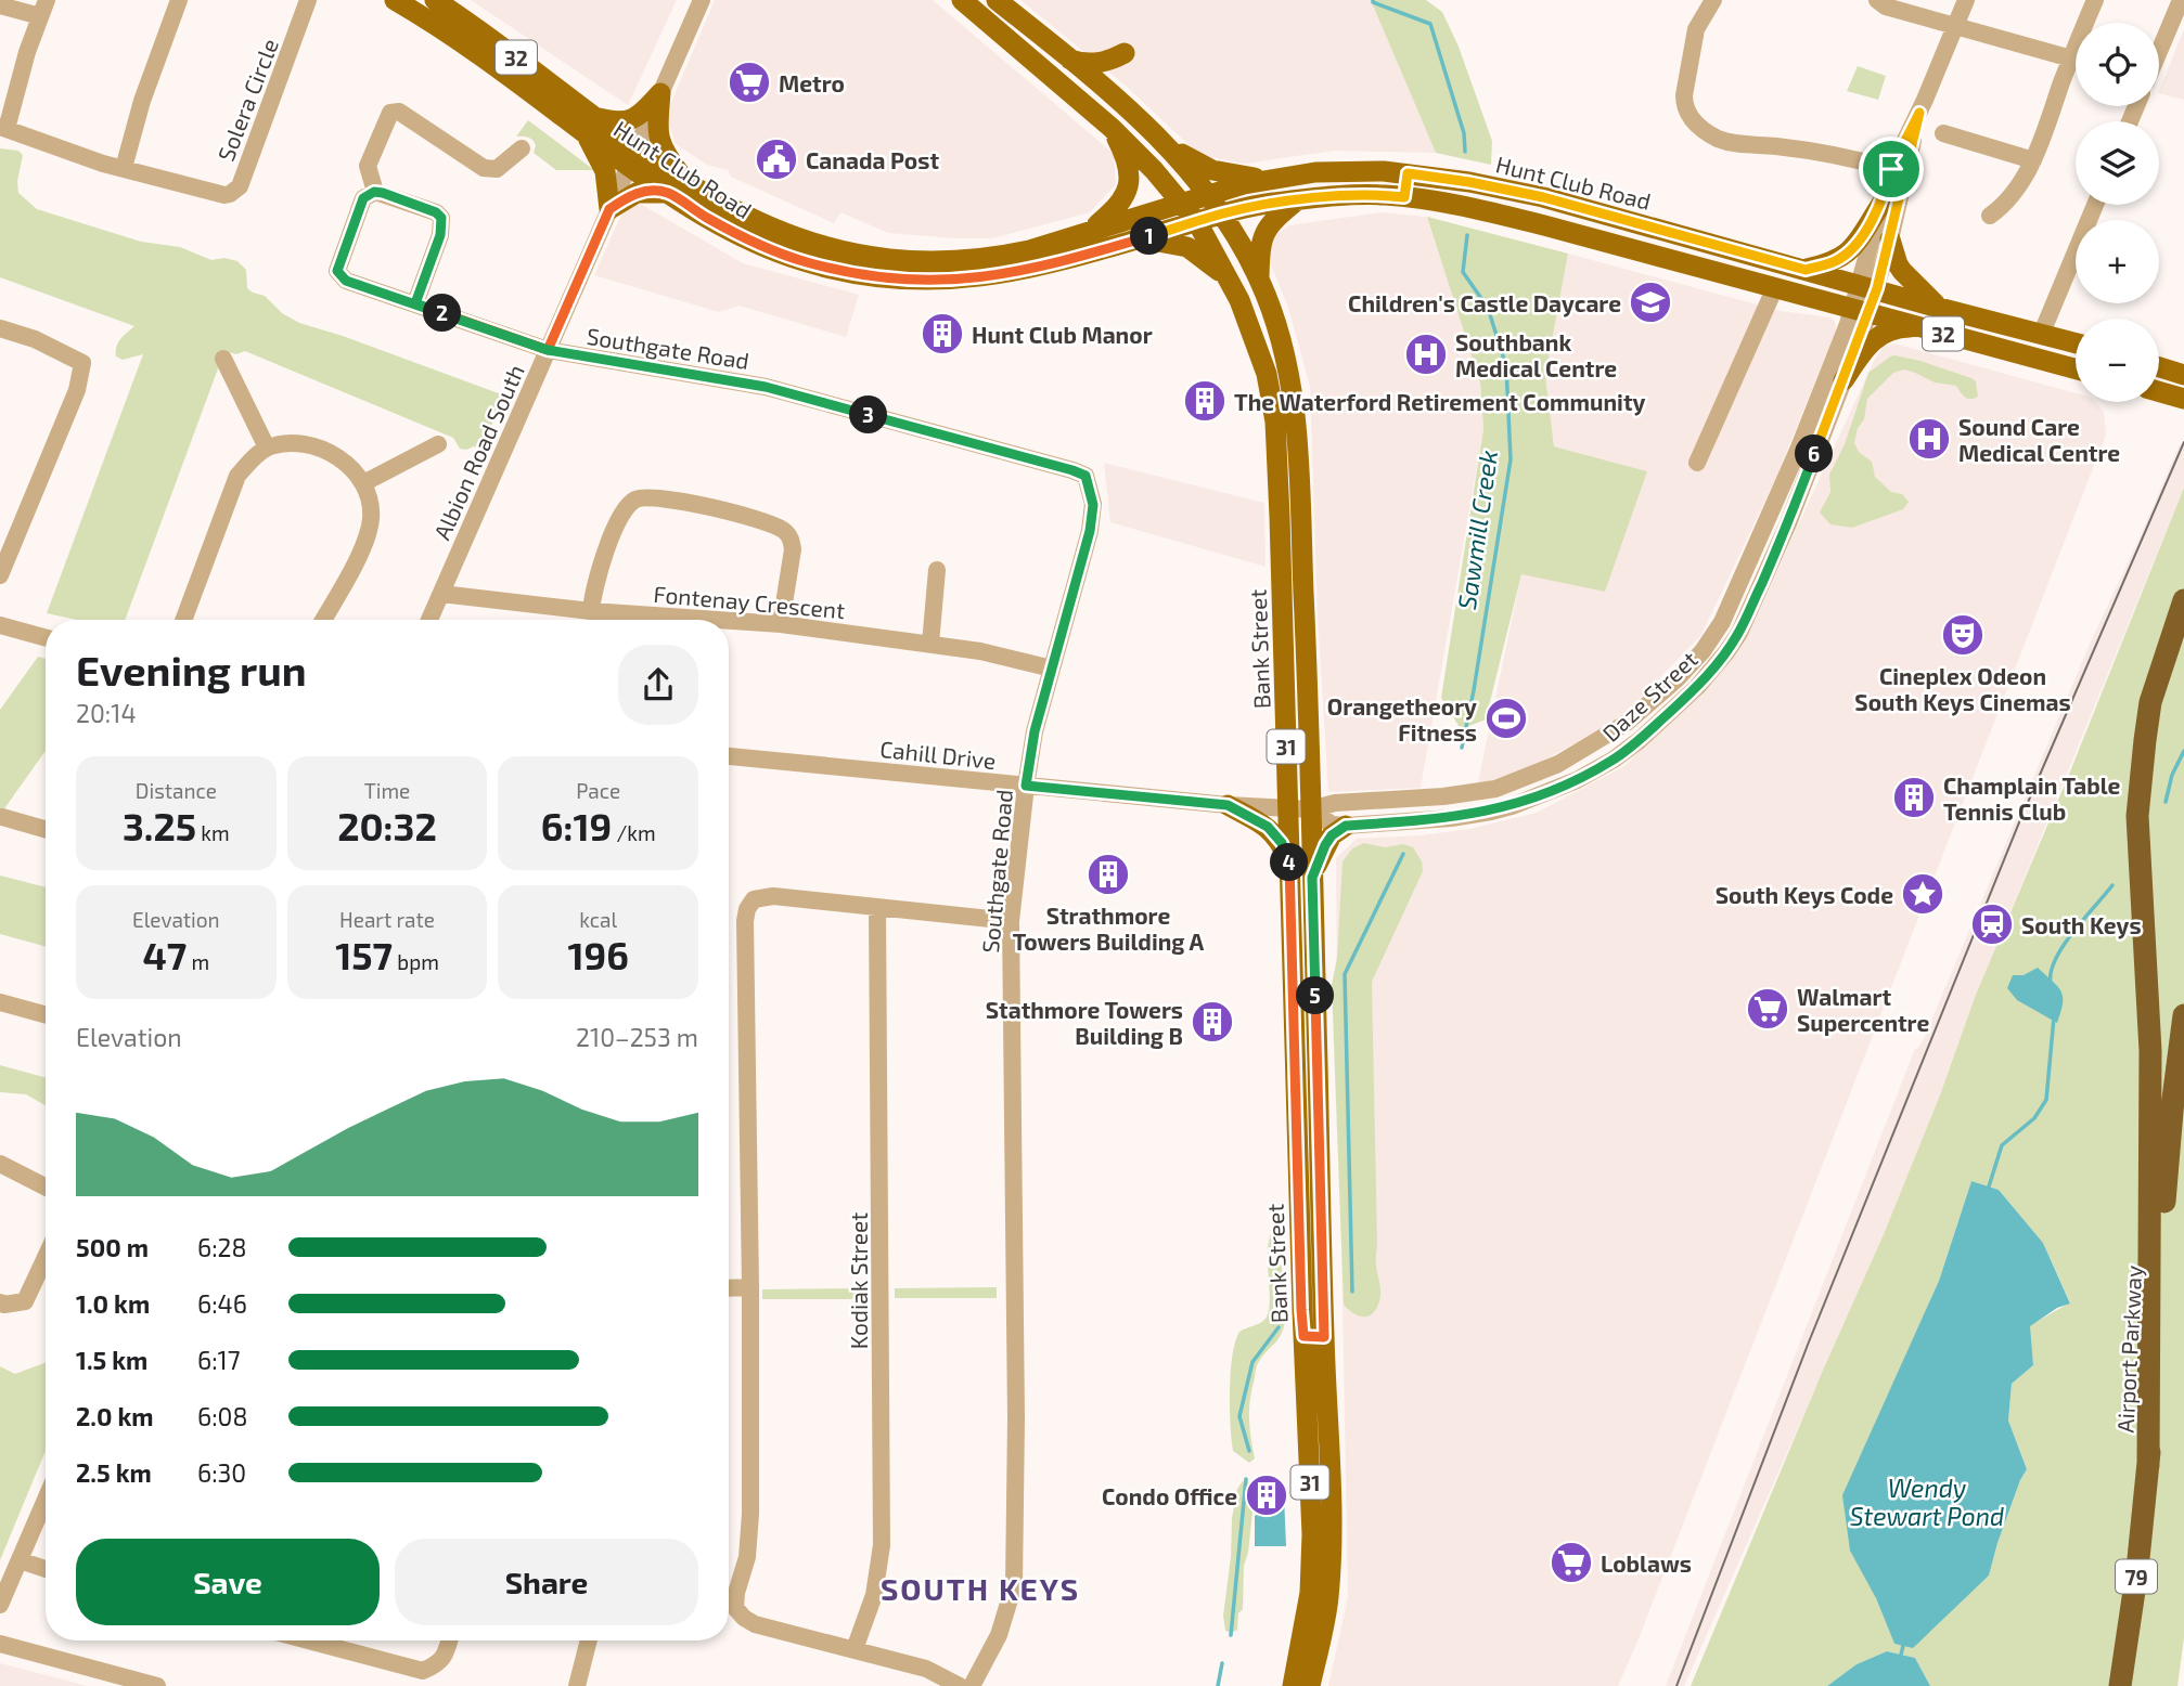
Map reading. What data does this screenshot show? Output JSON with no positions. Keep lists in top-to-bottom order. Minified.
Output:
{"streets":{"highway":["Airport Parkway","79"],"main road":["32","Hunt Club Road","Bank Street","31"],"street":["Solera Circle","Southgate Road","Albion Road South","Fontenay Crescent","Daze Street","Cahill Drive","Kodiak Street"]},"crossings":[["Hunt Club Road","Albion Road South"],["Hunt Club Road","Bank Street"],["Hunt Club Road","Daze Street"],["Southgate Road","Albion Road South"],["Southgate Road","Fontenay Crescent"],["Southgate Road","Cahill Drive"],["Albion Road South","Fontenay Crescent"],["Bank Street","Daze Street"],["Bank Street","Cahill Drive"],["Daze Street","Cahill Drive"]],"districts":["SOUTH KEYS"],"water":["Sawmill Creek","Wendy Stewart Pond"],"places":{"supermarket":["Metro","Walmart Supercentre","Loblaws"],"public building":["Canada Post"],"school or university":["Children's Castle Daycare"],"building":["Hunt Club Manor","The Waterford Retirement Community","Champlain Table Tennis Club","Strathmore Towers Building A","Stathmore Towers Building B","Condo Office"],"hospital":["Southbank Medical Centre","Sound Care Medical Centre"],"theatre":["Cineplex Odeon South Keys Cinemas"],"sports":["Orangetheory Fitness"],"place":["South Keys Code"],"station":["South Keys"]},"page":{"map_buttons":["+","−"],"pins":["1","2","3","6","4","5"],"heading":["Evening run","20:14"],"stats":[["Distance","3.25 km"],["Time","20:32"],["Pace","6:19 /km"],["Elevation","47 m"],["Heart rate","157 bpm"],["kcal","196"]],"chart":["Elevation","210–253 m"],"list":[{"name":"500 m","note":"6:28"},{"name":"1.0 km","note":"6:46"},{"name":"1.5 km","note":"6:17"},{"name":"2.0 km","note":"6:08"},{"name":"2.5 km","note":"6:30"}],"buttons":["Save","Share"]}}
